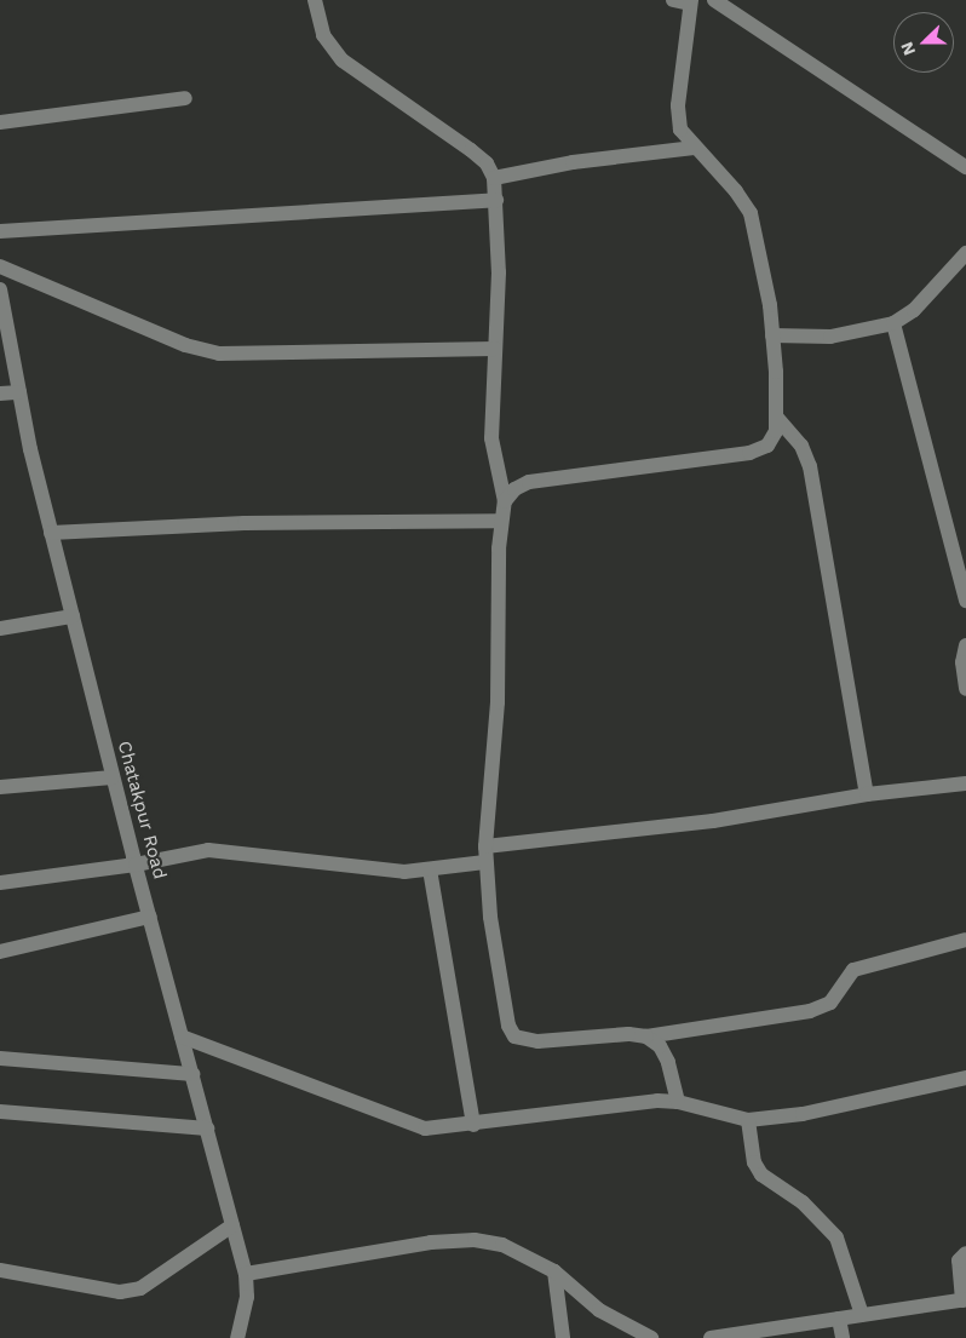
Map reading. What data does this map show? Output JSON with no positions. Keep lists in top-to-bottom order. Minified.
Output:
{"streets":{"street":["Chatakpur Road"]},"north":"left"}
